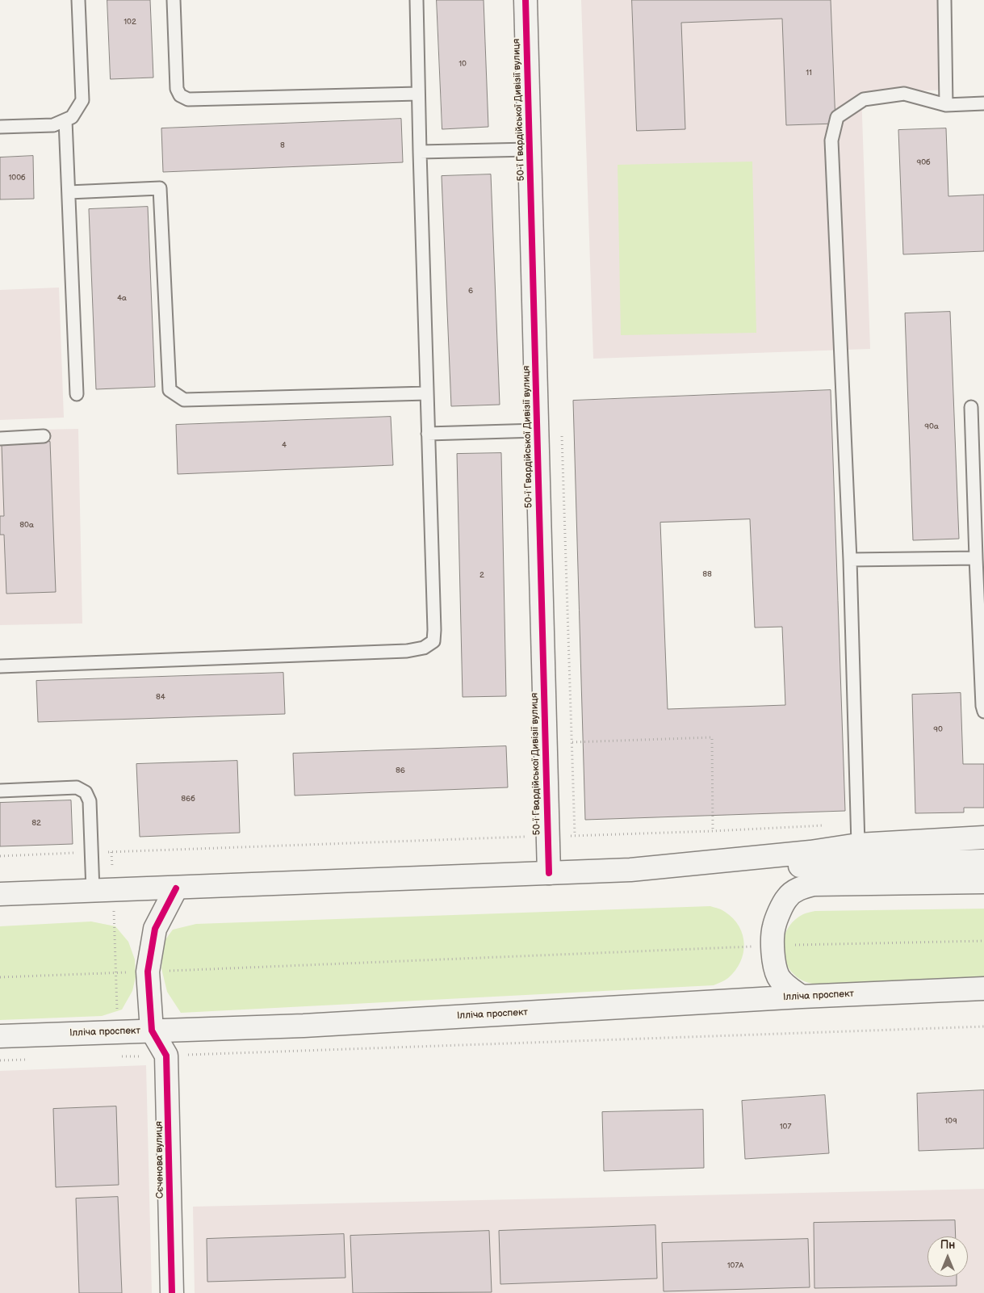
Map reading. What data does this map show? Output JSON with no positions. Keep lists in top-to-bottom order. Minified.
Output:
{"streets":{"main road":["50-ї Гвардійської Дивізії вулиця","Ілліча проспект","Сєченова вулиця"]},"crossings":[["Ілліча проспект","Сєченова вулиця"]],"house_numbers":["102","10","11","8","90б","100б","6","4а","90а","4","80а","88","2","84","90","86","86б","82","109","107","107А"],"north":"top"}
